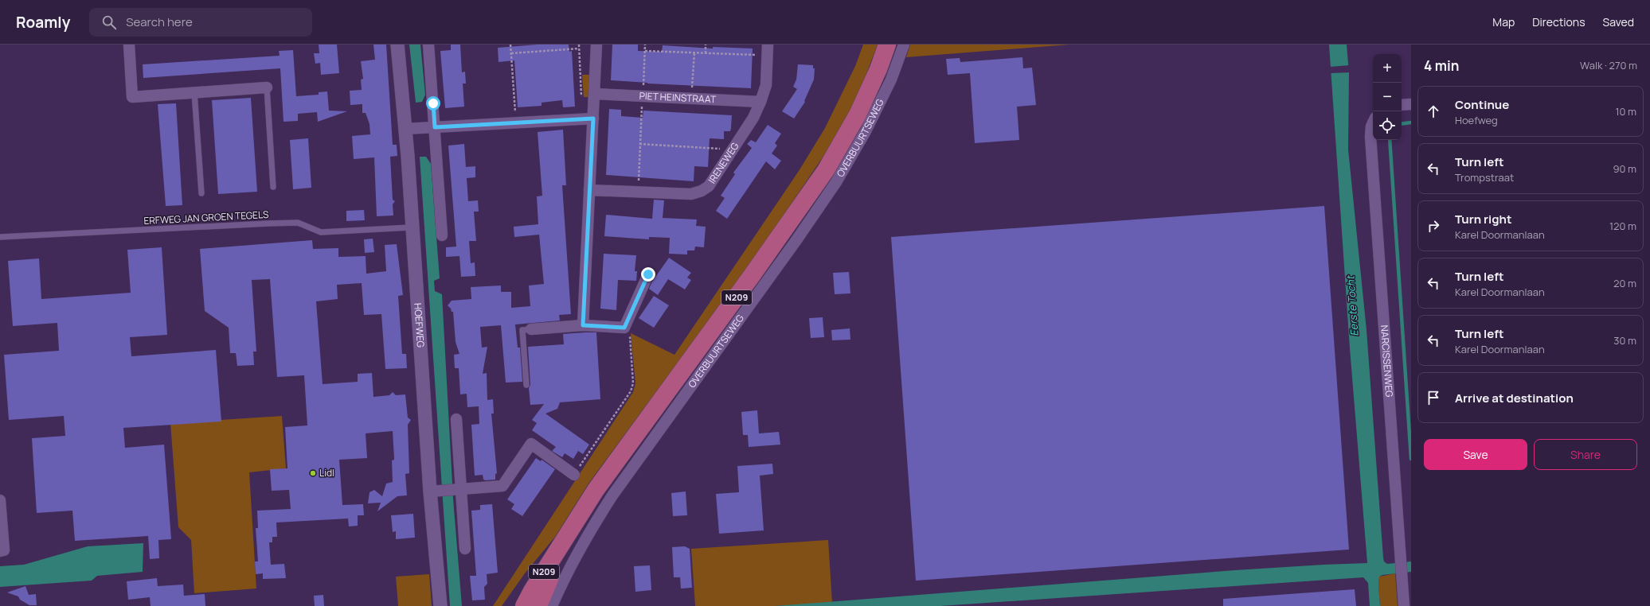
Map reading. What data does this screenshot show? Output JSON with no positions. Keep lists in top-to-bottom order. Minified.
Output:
{"streets":{"main road":["OVERBUURTSEWEG","N209"],"street":["PIET HEINSTRAAT","IRENEWEG","HOEFWEG","NARCISSENWEG"],"lane":["ERFWEG JAN GROEN TEGELS"]},"crossings":[["PIET HEINSTRAAT","IRENEWEG"],["ERFWEG JAN GROEN TEGELS","HOEFWEG"]],"water":["Eerste Tocht"],"places":["Lidl"],"page":{"header":"Roamly","search":"Search here","nav":["Map","Directions","Saved"],"heading":["4 min","Walk · 270 m"],"map_buttons":["+","−"],"list":[["Continue","Hoefweg","10 m"],["Turn left","Trompstraat","90 m"],["Turn right","Karel Doormanlaan","120 m"],["Turn left","Karel Doormanlaan","20 m"],["Turn left","Karel Doormanlaan","30 m"],"Arrive at destination"],"buttons":["Save","Share"]}}
